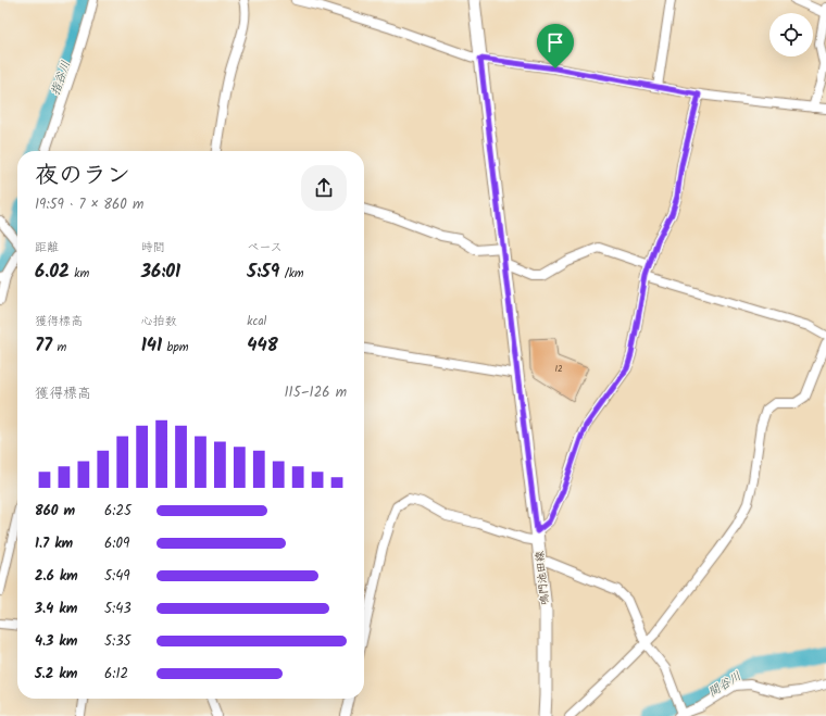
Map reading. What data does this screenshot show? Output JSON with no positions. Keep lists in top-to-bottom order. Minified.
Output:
{"streets":{"main road":["鳴門池田線"]},"water":["指谷川","間谷川"],"house_numbers":["12"],"page":{"heading":["夜のラン","19:59 · 7 × 860 m"],"stats":[["距離","6.02 km"],["時間","36:01"],["ペース","5:59 /km"],["獲得標高","77 m"],["心拍数","141 bpm"],["kcal","448"]],"chart":["獲得標高","115–126 m"],"list":[{"name":"860 m","note":"6:25"},{"name":"1.7 km","note":"6:09"},{"name":"2.6 km","note":"5:49"},{"name":"3.4 km","note":"5:43"},{"name":"4.3 km","note":"5:35"},{"name":"5.2 km","note":"6:12"}]}}
